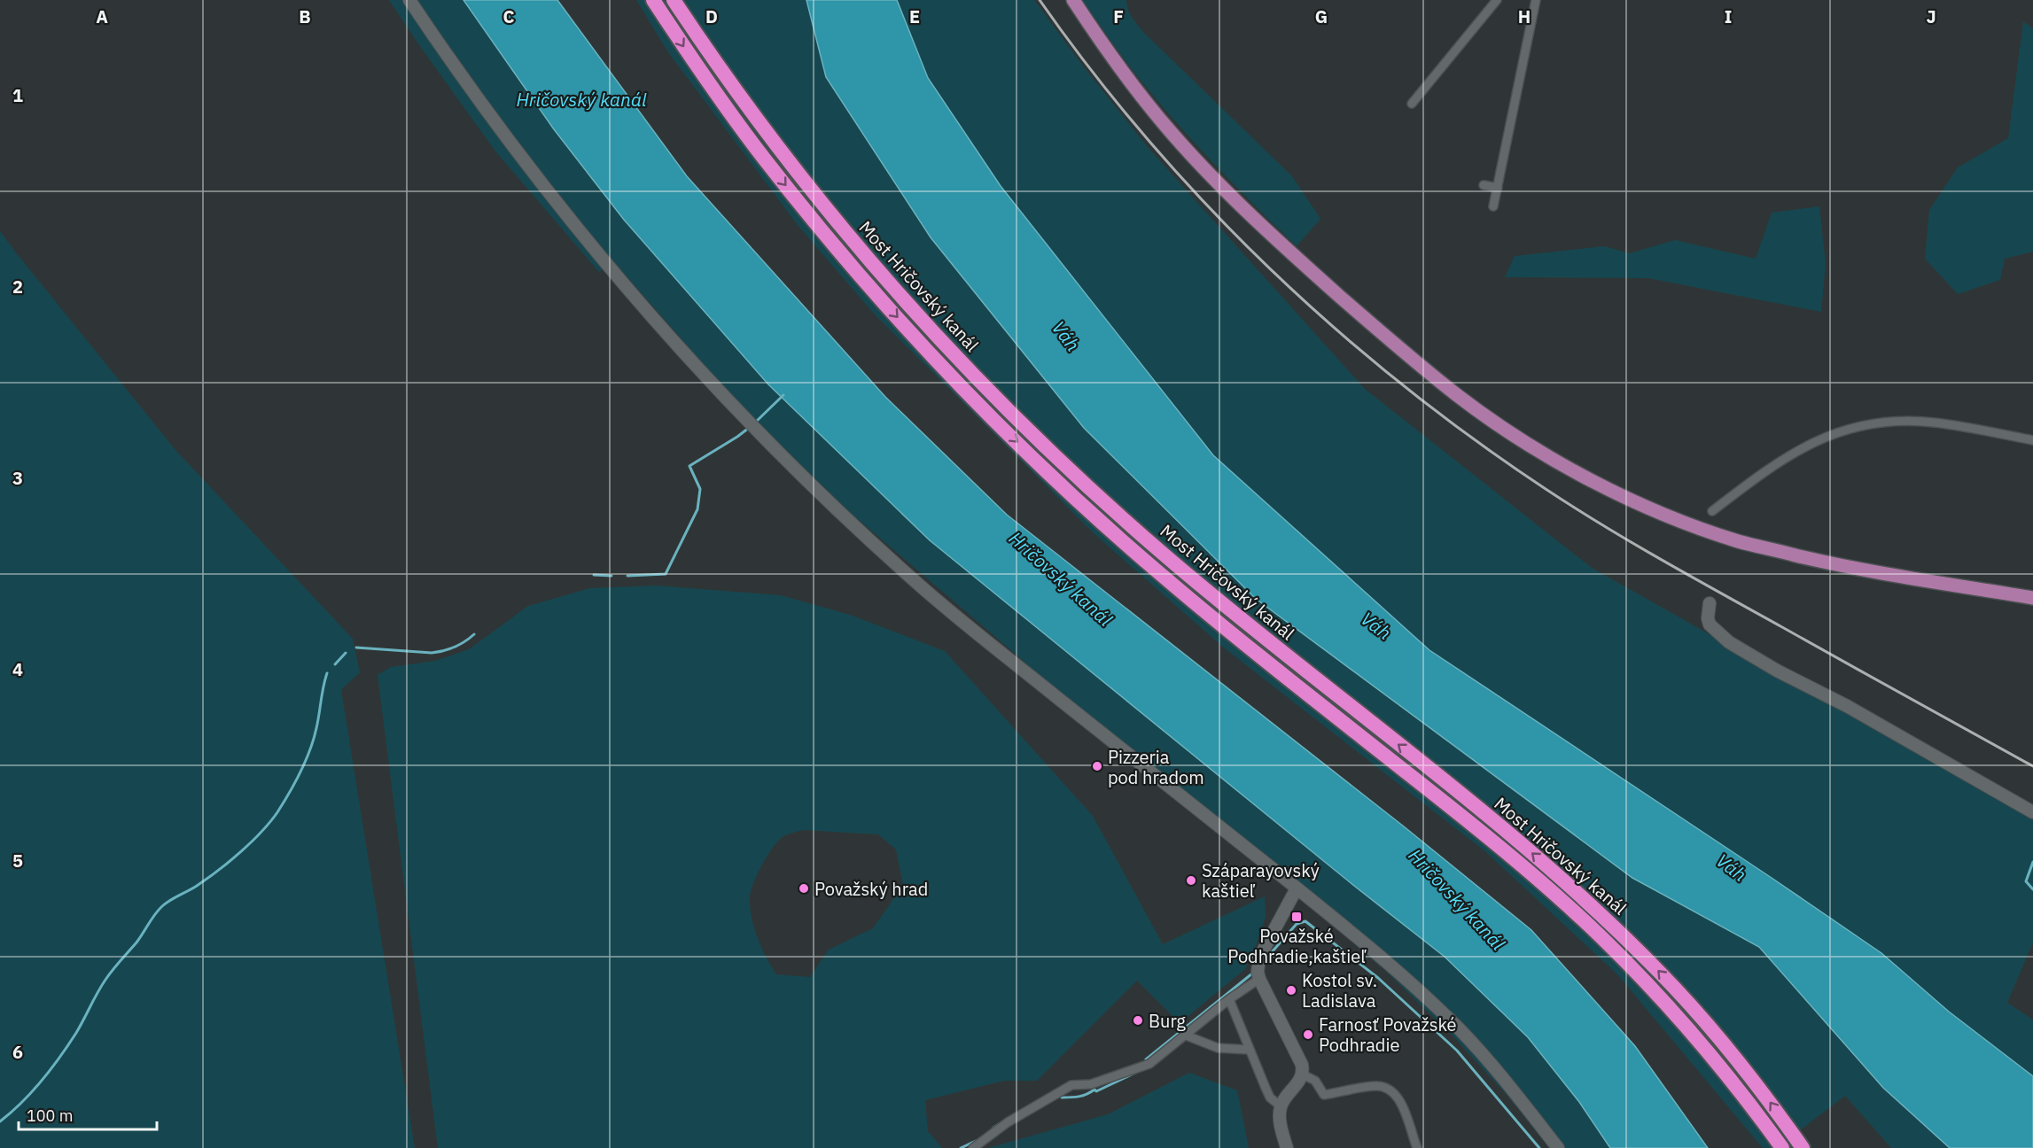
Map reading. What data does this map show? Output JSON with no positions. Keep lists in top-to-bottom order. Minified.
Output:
{"streets":{"highway":["Most Hričovský kanál"]},"water":["Hričovský kanál","Váh"],"places":{"other":["Pizzeria pod hradom","Száparayovský kaštieľ","Považský hrad","Kostol sv. Ladislava","Burg","Farnosť Považské Podhradie"],"transit":["Považské Podhradie,kaštieľ"]},"scale_bar":"100 m","grid":{"columns":["A","B","C","D","E","F","G","H","I","J"],"rows":["1","2","3","4","5","6"]}}
